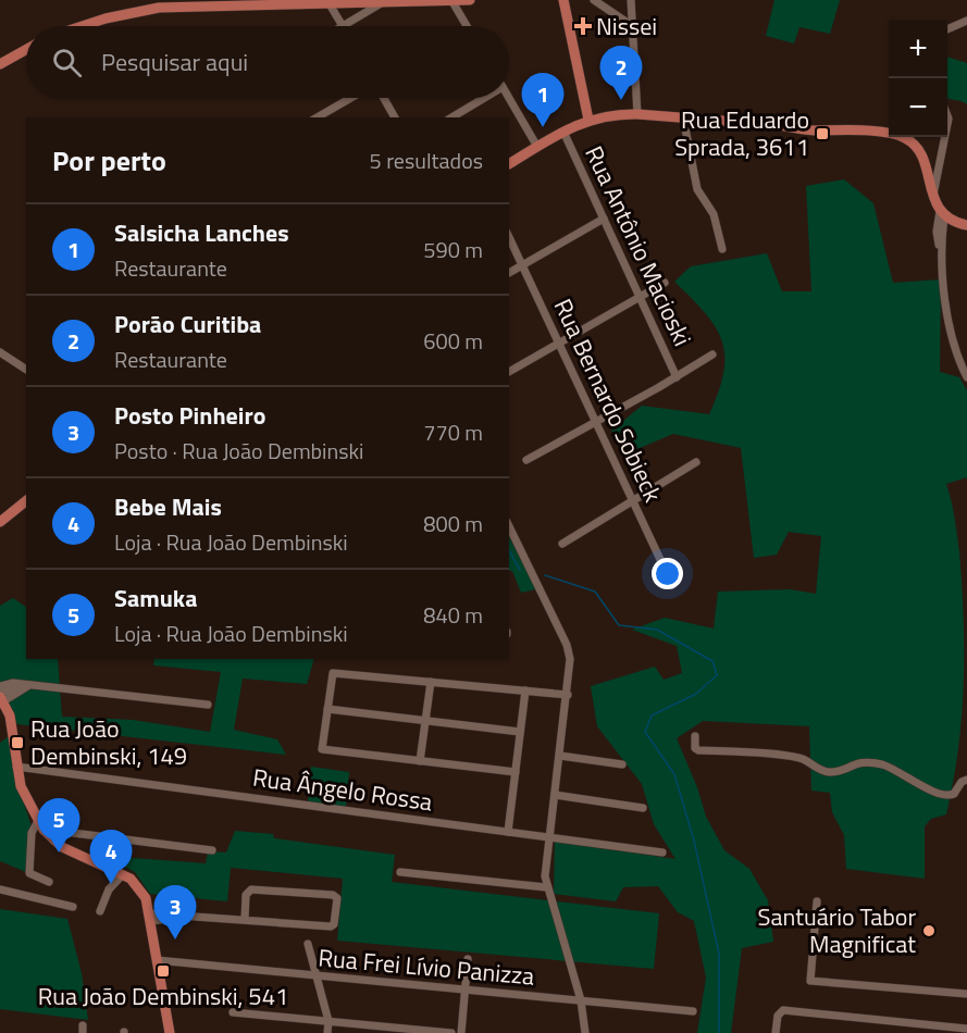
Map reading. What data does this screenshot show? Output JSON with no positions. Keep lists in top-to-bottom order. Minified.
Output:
{"streets":{"street":["Rua Antônio Macioski","Rua Bernardo Sobieck","Rua Ângelo Rossa","Rua Frei Lívio Panizza"]},"places":{"health":["Nissei"],"transit":["Rua Eduardo Sprada, 3611","Rua João Dembinski, 149","Rua João Dembinski, 541"],"other":["Santuário Tabor Magnificat"]},"page":{"map_buttons":["+","−"],"search":"Pesquisar aqui","pins":["2","1","5","4","3"],"heading":["Por perto","5 resultados"],"list":[{"mark":"1","name":"Salsicha Lanches","note":"Restaurante","value":"590 m"},{"mark":"2","name":"Porão Curitiba","note":"Restaurante","value":"600 m"},{"mark":"3","name":"Posto Pinheiro","note":"Posto · Rua João Dembinski","value":"770 m"},{"mark":"4","name":"Bebe Mais","note":"Loja · Rua João Dembinski","value":"800 m"},{"mark":"5","name":"Samuka","note":"Loja · Rua João Dembinski","value":"840 m"}]}}
